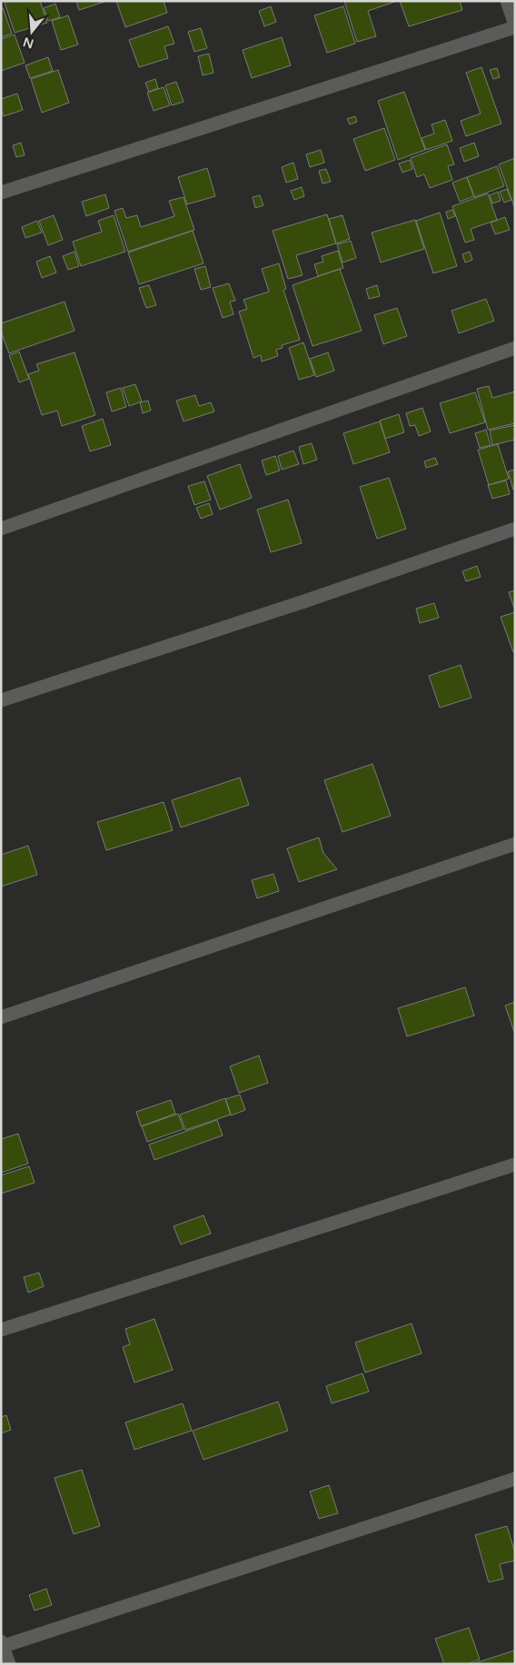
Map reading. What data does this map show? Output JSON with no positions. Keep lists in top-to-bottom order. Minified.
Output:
{"north":"bottom"}
